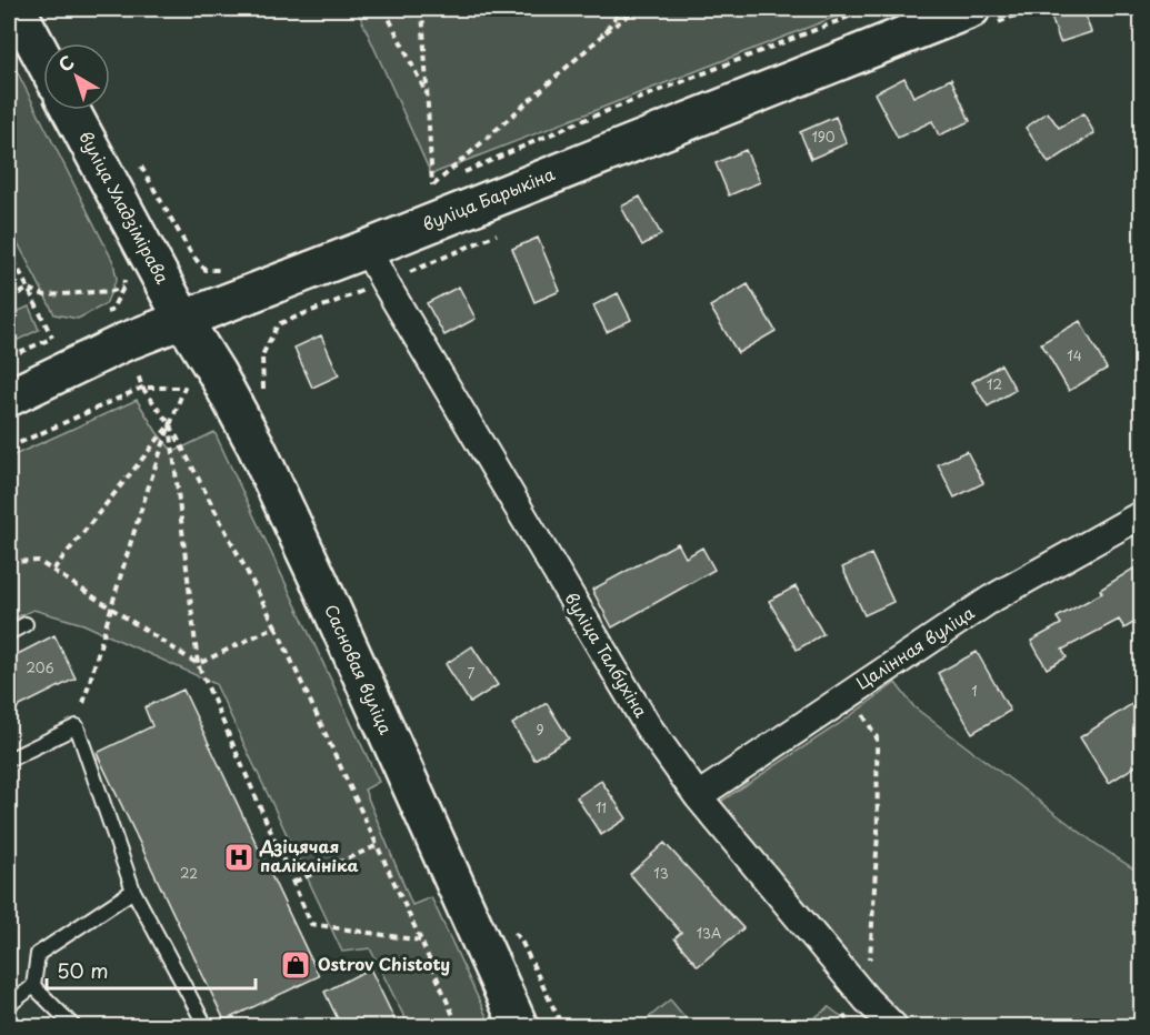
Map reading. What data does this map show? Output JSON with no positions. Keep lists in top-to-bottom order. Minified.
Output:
{"streets":{"main road":["вуліца Барыкіна","вуліца Уладзімірава","Сасновая вуліца"],"street":["Цалінная вуліца","вуліца Талбухіна"]},"crossings":[["вуліца Барыкіна","вуліца Уладзімірава"],["вуліца Барыкіна","вуліца Талбухіна"],["вуліца Барыкіна","Сасновая вуліца"],["вуліца Уладзімірава","Сасновая вуліца"],["Цалінная вуліца","вуліца Талбухіна"]],"places":{"hospital":["Дзіцячая паліклініка"],"shop":["Ostrov Chistoty"]},"house_numbers":["190","14","12","206","7","1","9","11","22","13","13А"],"scale_bar":"50 m","north":"top left"}
